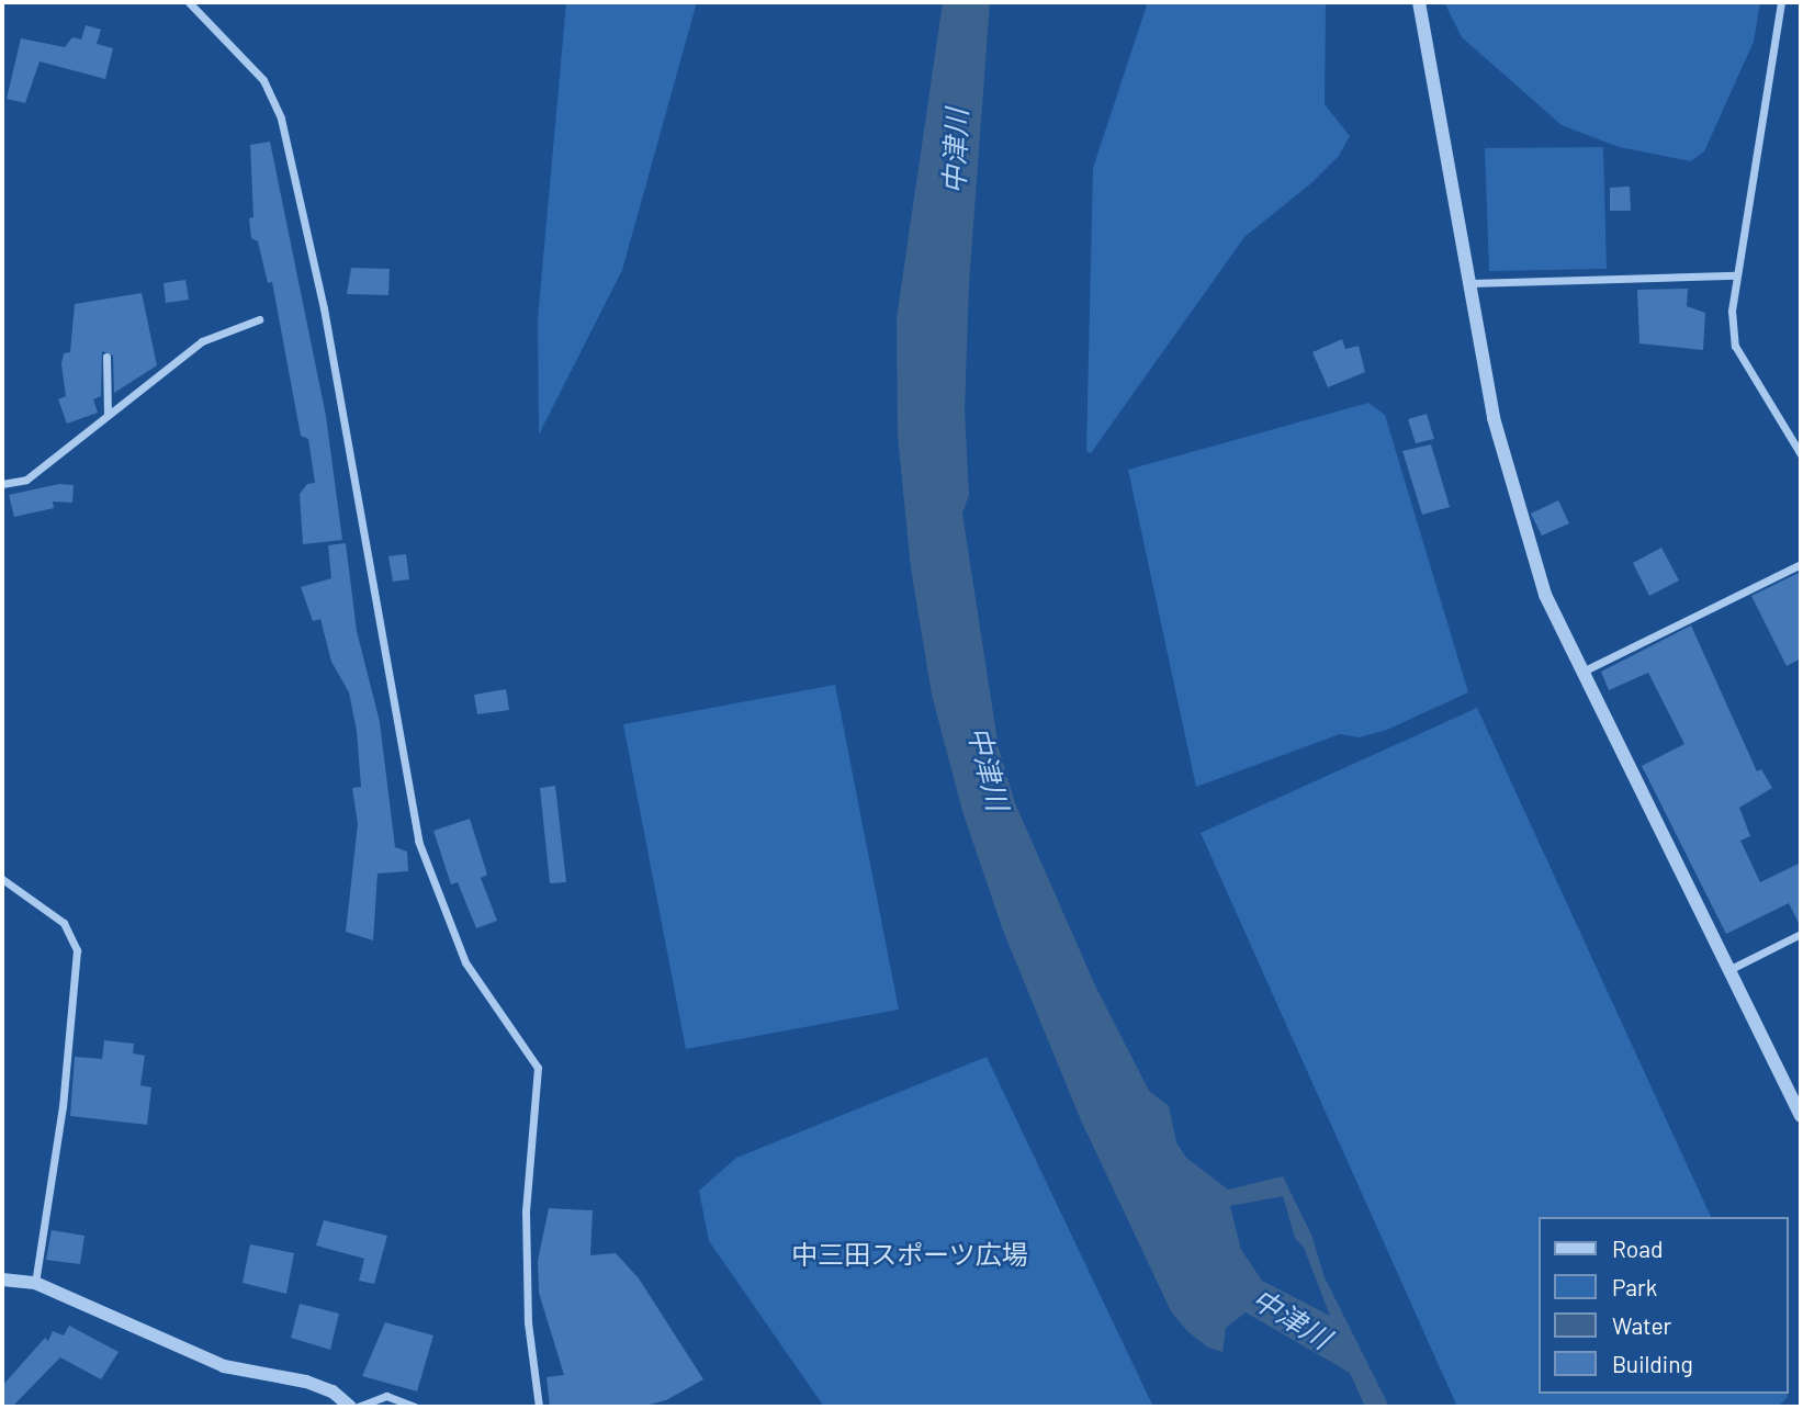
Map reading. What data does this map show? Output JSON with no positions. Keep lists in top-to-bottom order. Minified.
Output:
{"water":["中津川"],"parks":["中三田スポーツ広場"],"legend":["Road","Park","Water","Building"]}
